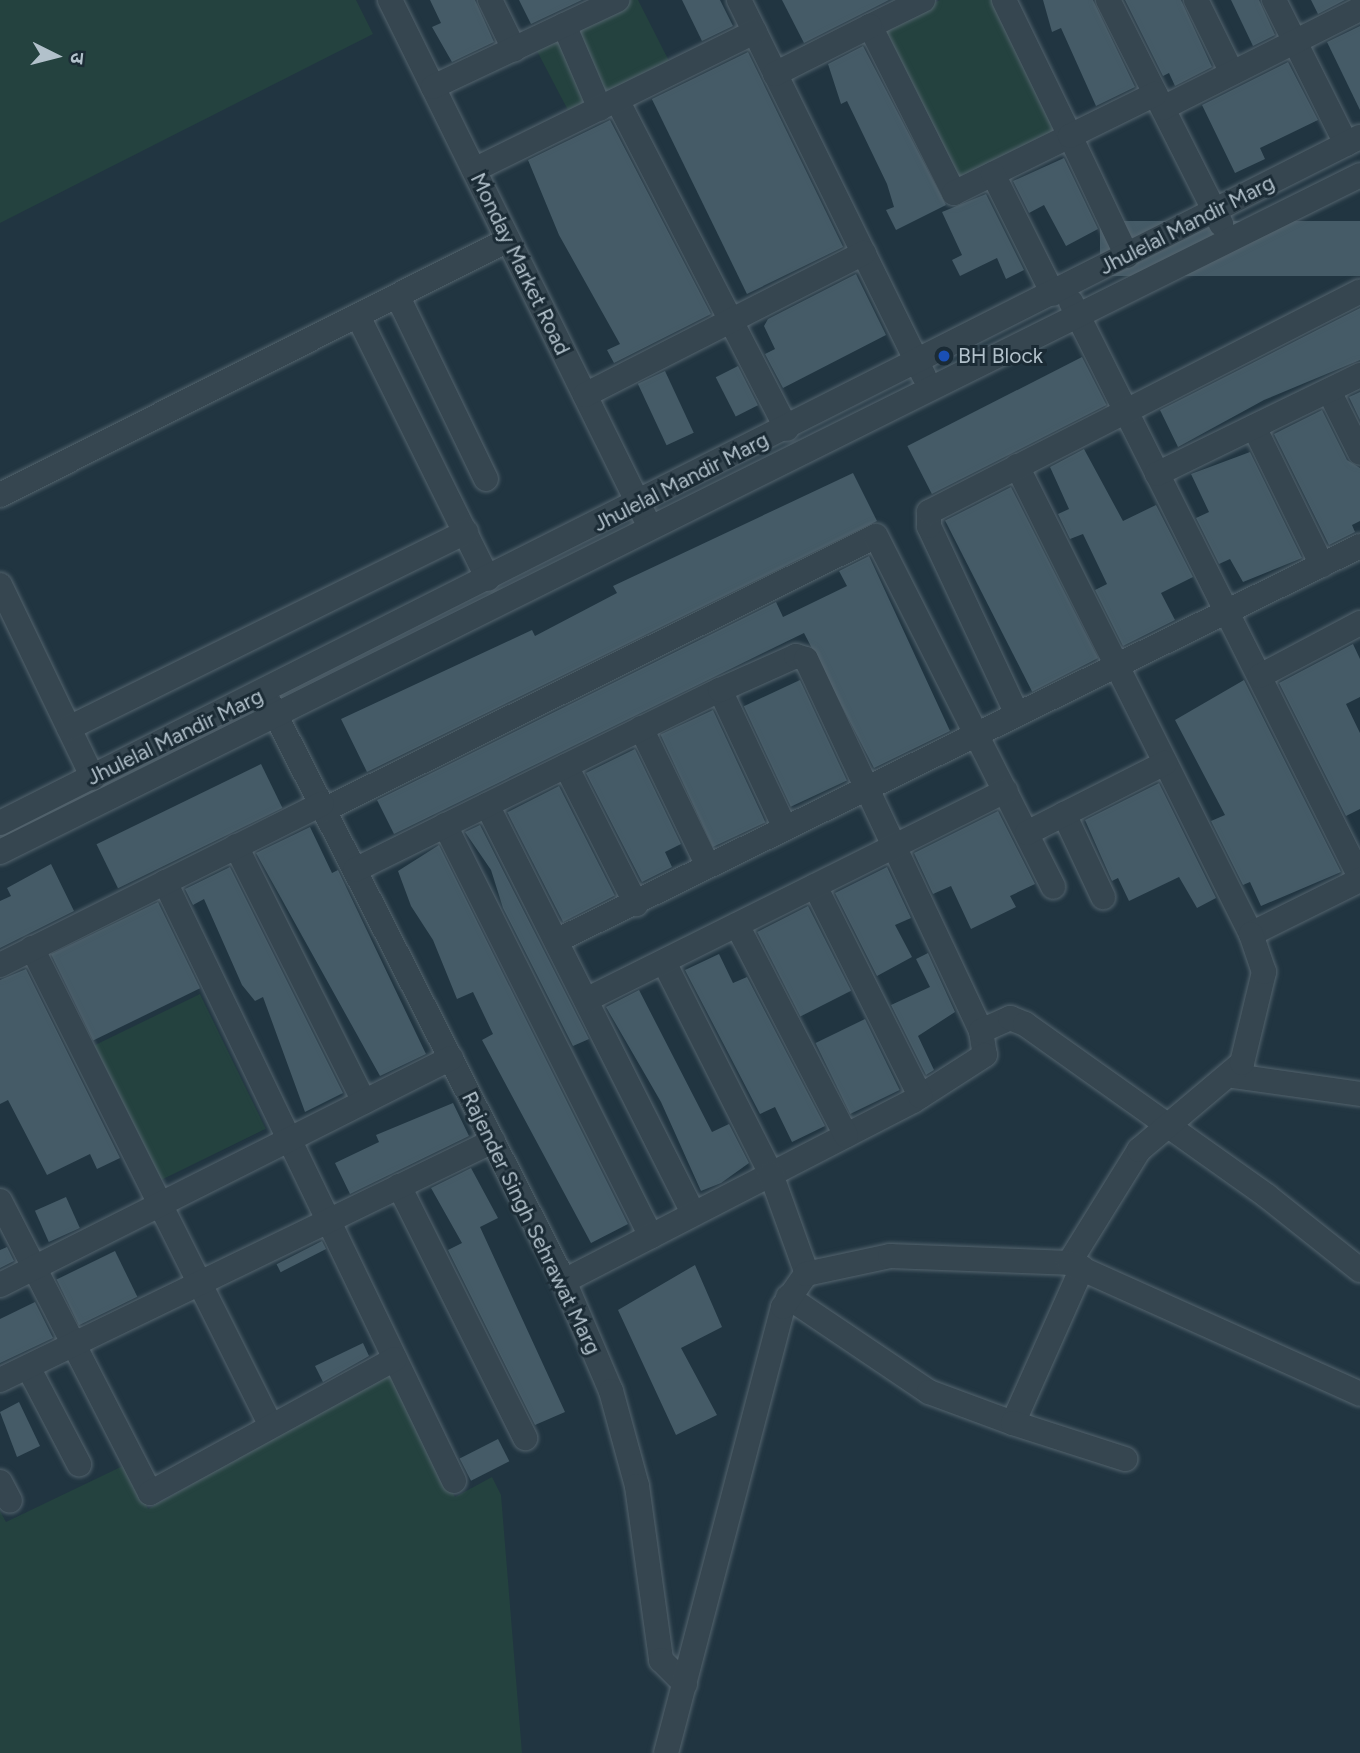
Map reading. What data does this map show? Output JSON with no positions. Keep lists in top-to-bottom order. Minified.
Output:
{"streets":{"street":["Jhulelal Mandir Marg","Monday Market Road","Rajender Singh Sehrawat Marg"]},"crossings":[["Jhulelal Mandir Marg","Monday Market Road"],["Jhulelal Mandir Marg","Rajender Singh Sehrawat Marg"]],"places":["BH Block"],"north":"right"}
